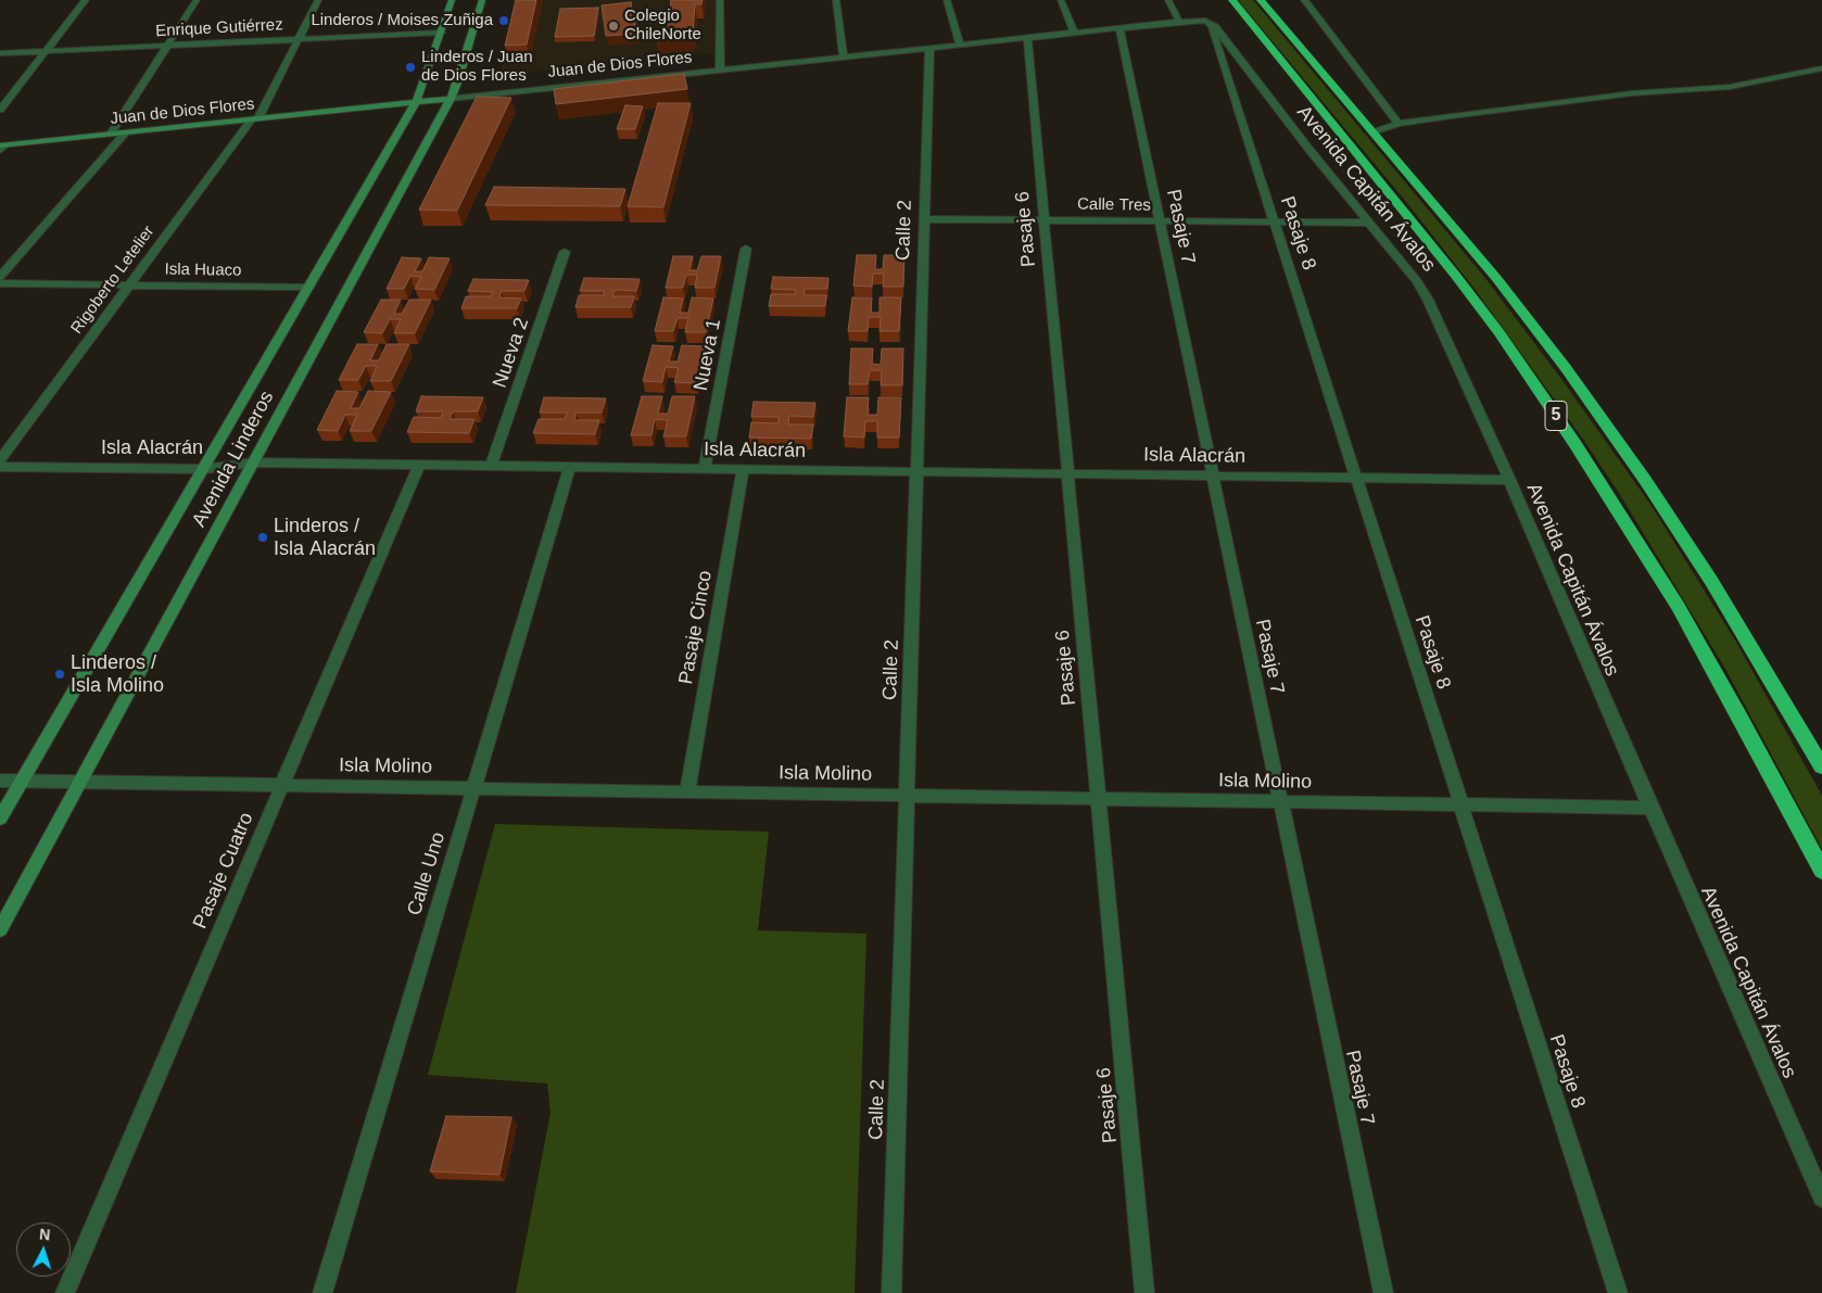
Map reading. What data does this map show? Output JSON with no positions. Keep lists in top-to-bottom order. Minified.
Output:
{"streets":{"highway":["Avenida Capitán Ávalos","5"],"street":["Enrique Gutiérrez","Juan de Dios Flores","Calle Tres","Pasaje 7","Pasaje 6","Calle 2","Pasaje 8","Isla Huaco","Rigoberto Letelier","Nueva 2","Nueva 1","Isla Alacrán","Avenida Linderos","Pasaje Cinco","Isla Molino","Pasaje Cuatro","Calle Uno"]},"crossings":[["Enrique Gutiérrez","Rigoberto Letelier"],["Enrique Gutiérrez","Avenida Linderos"],["Juan de Dios Flores","Avenida Capitán Ávalos"],["Juan de Dios Flores","Pasaje 7"],["Juan de Dios Flores","Pasaje 6"],["Juan de Dios Flores","Calle 2"],["Juan de Dios Flores","Pasaje 8"],["Juan de Dios Flores","Rigoberto Letelier"],["Juan de Dios Flores","Avenida Linderos"],["Avenida Capitán Ávalos","Calle Tres"],["Avenida Capitán Ávalos","Pasaje 8"],["Avenida Capitán Ávalos","Isla Alacrán"],["Avenida Capitán Ávalos","Isla Molino"],["Calle Tres","Pasaje 7"],["Calle Tres","Pasaje 6"],["Calle Tres","Calle 2"],["Calle Tres","Pasaje 8"],["Pasaje 7","Isla Alacrán"],["Pasaje 7","Isla Molino"],["Pasaje 6","Isla Alacrán"],["Pasaje 6","Isla Molino"],["Calle 2","Isla Alacrán"],["Calle 2","Isla Molino"],["Pasaje 8","Isla Alacrán"],["Pasaje 8","Isla Molino"],["Isla Huaco","Rigoberto Letelier"],["Isla Huaco","Avenida Linderos"],["Nueva 2","Isla Alacrán"],["Nueva 1","Isla Alacrán"],["Isla Alacrán","Avenida Linderos"],["Isla Alacrán","Pasaje Cinco"],["Isla Alacrán","Pasaje Cuatro"],["Isla Alacrán","Calle Uno"],["Avenida Linderos","Isla Molino"],["Pasaje Cinco","Isla Molino"],["Isla Molino","Pasaje Cuatro"],["Isla Molino","Calle Uno"]],"places":["Linderos / Moises Zuñiga","Colegio ChileNorte","Linderos / Juan de Dios Flores","Linderos / Isla Alacrán","Linderos / Isla Molino"],"north":"top"}
